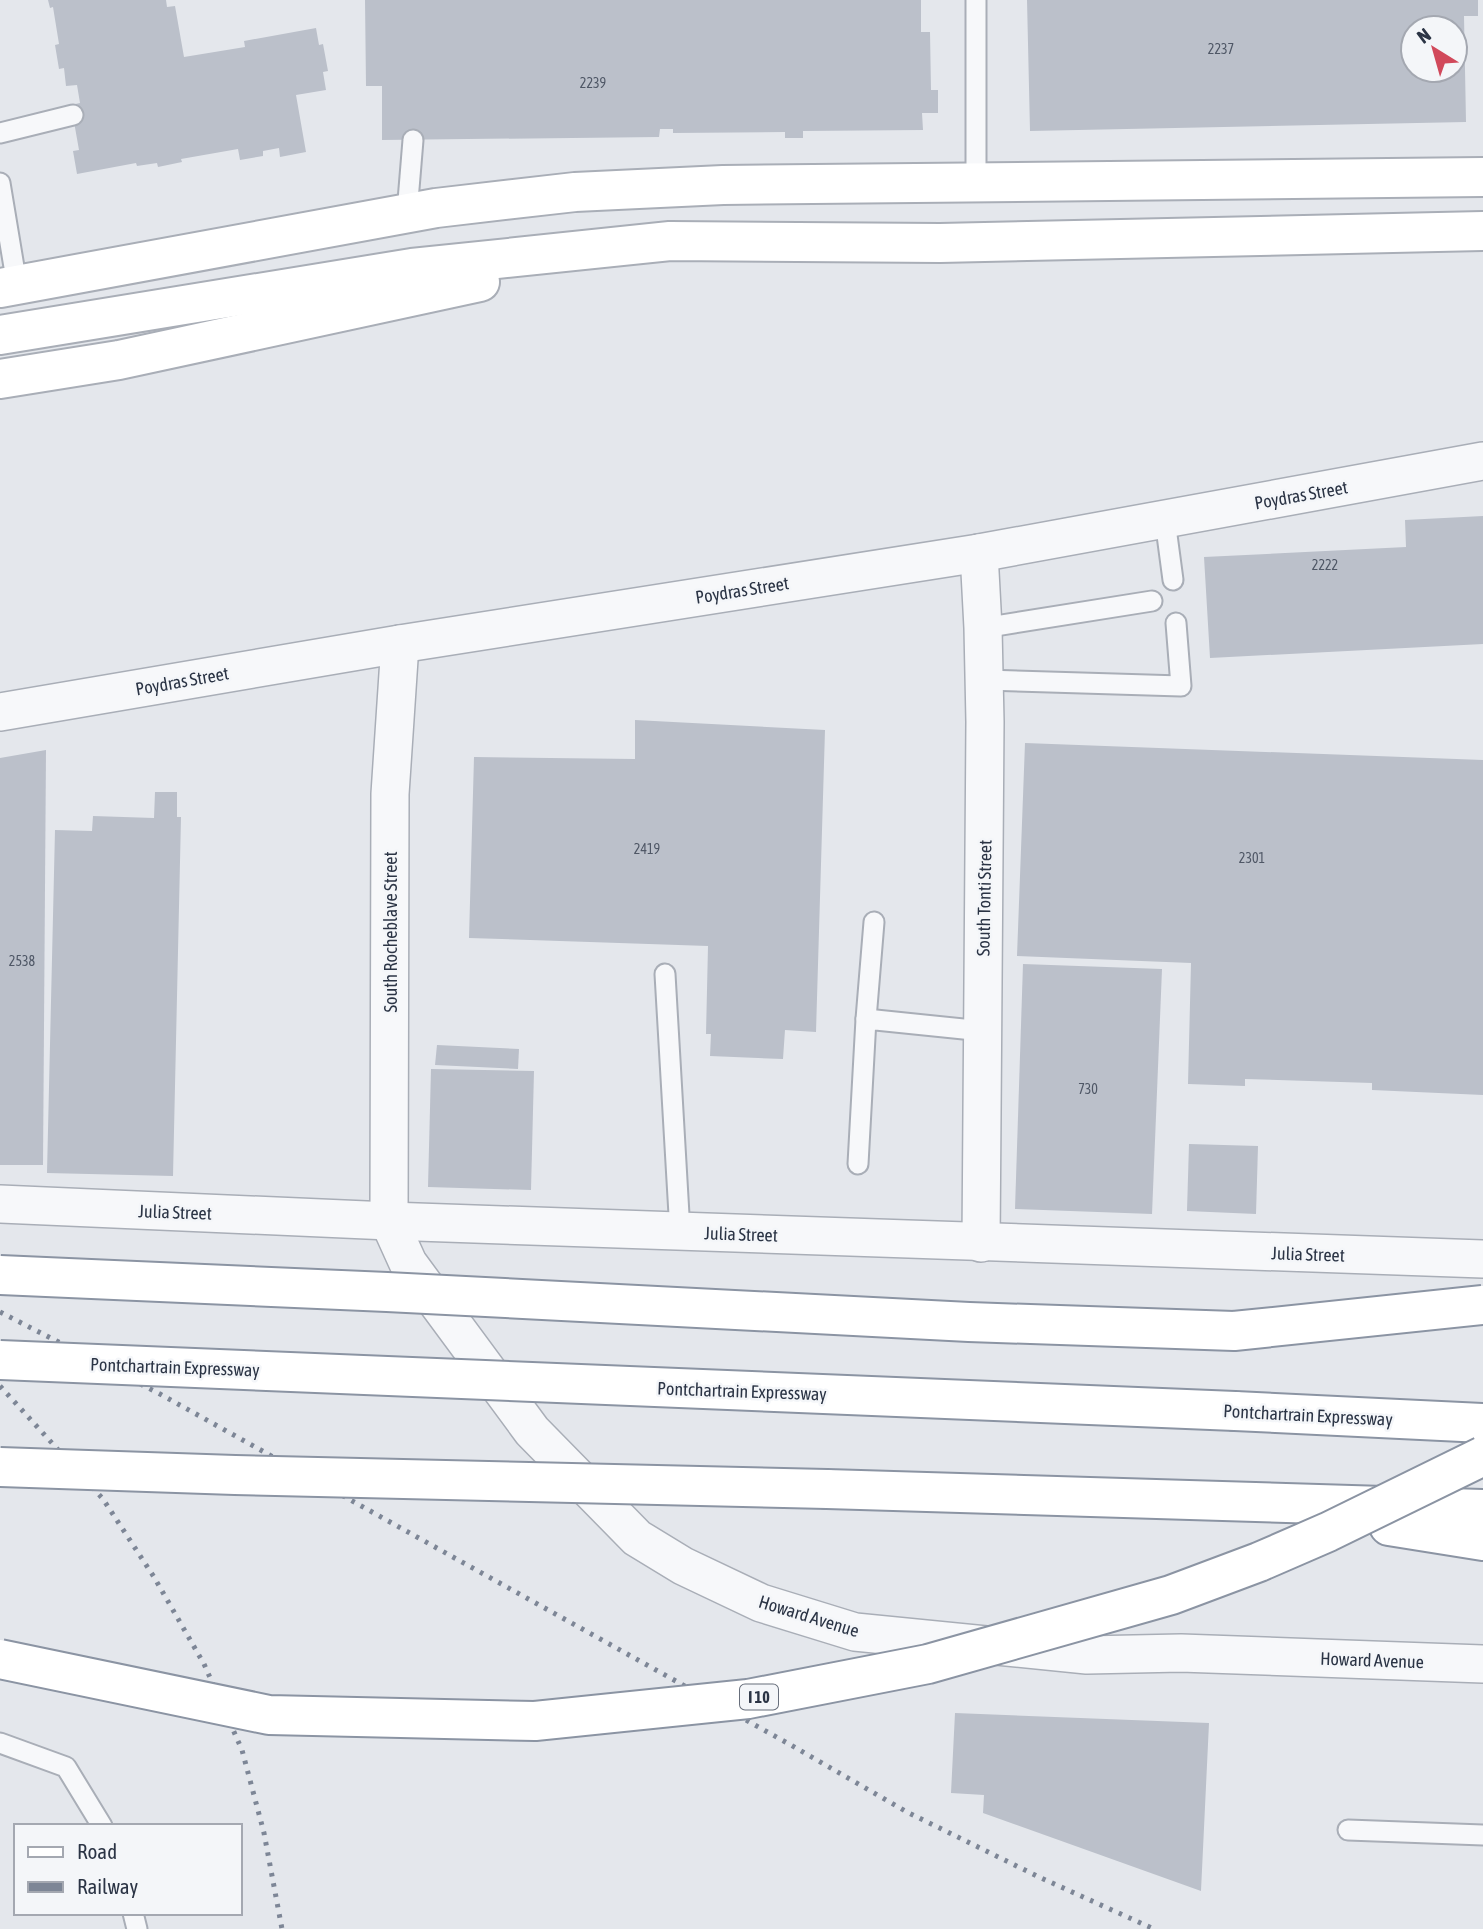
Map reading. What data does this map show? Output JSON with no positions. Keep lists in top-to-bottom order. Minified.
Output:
{"streets":{"main road":["Pontchartrain Expressway","I 10"],"street":["Poydras Street","South Tonti Street","South Rocheblave Street","Julia Street","Howard Avenue"]},"crossings":[["Poydras Street","South Tonti Street"],["Poydras Street","South Rocheblave Street"],["South Tonti Street","Julia Street"],["South Rocheblave Street","Julia Street"],["South Rocheblave Street","Howard Avenue"],["Julia Street","Howard Avenue"]],"house_numbers":["2237","2239","2222","2419","2301","2538","730"],"legend":["Road","Railway"],"north":"top left"}
